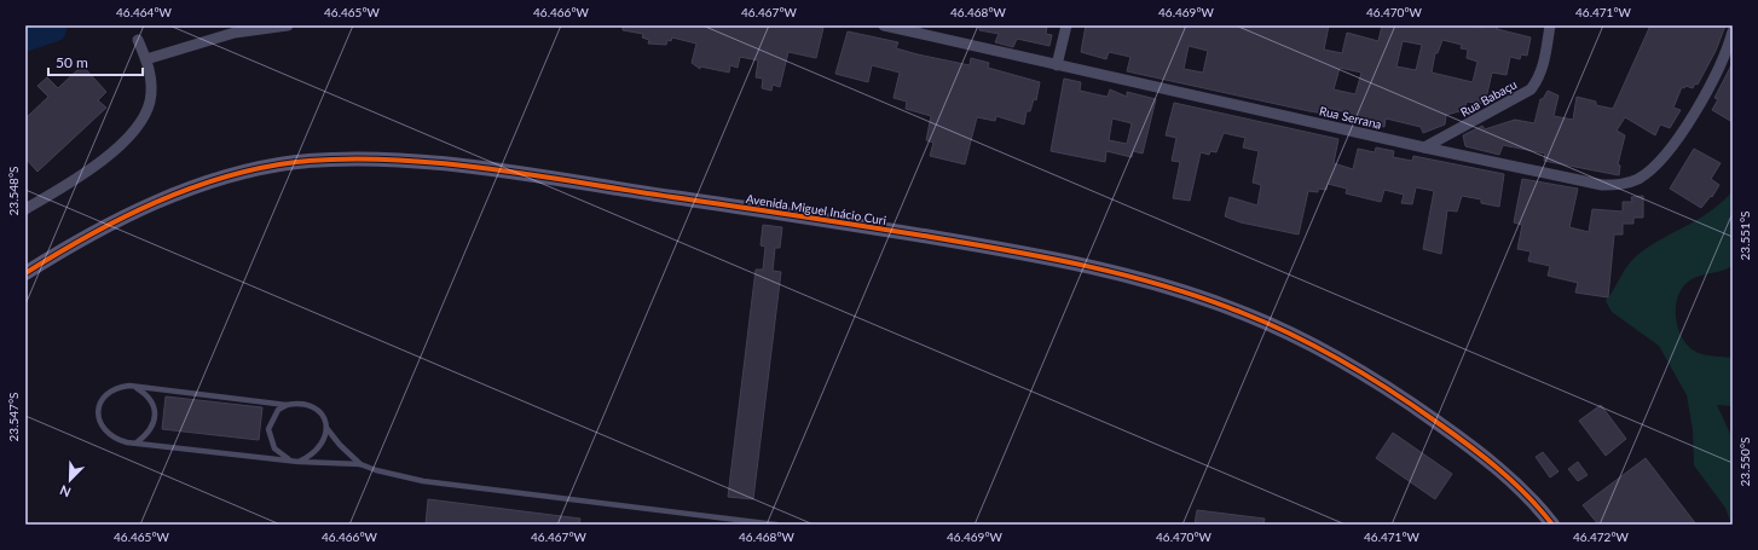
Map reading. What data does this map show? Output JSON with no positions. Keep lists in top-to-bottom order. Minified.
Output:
{"streets":{"street":["Rua Babaçu","Rua Serrana","Avenida Miguel Inácio Curi"]},"crossings":[["Rua Babaçu","Rua Serrana"]],"scale_bar":"50 m","north":"bottom left","coordinates":["46.464°W","46.465°W","46.466°W","46.467°W","46.468°W","46.469°W","46.470°W","46.471°W","23.548°S","23.551°S","23.547°S","23.550°S","46.472°W"]}
